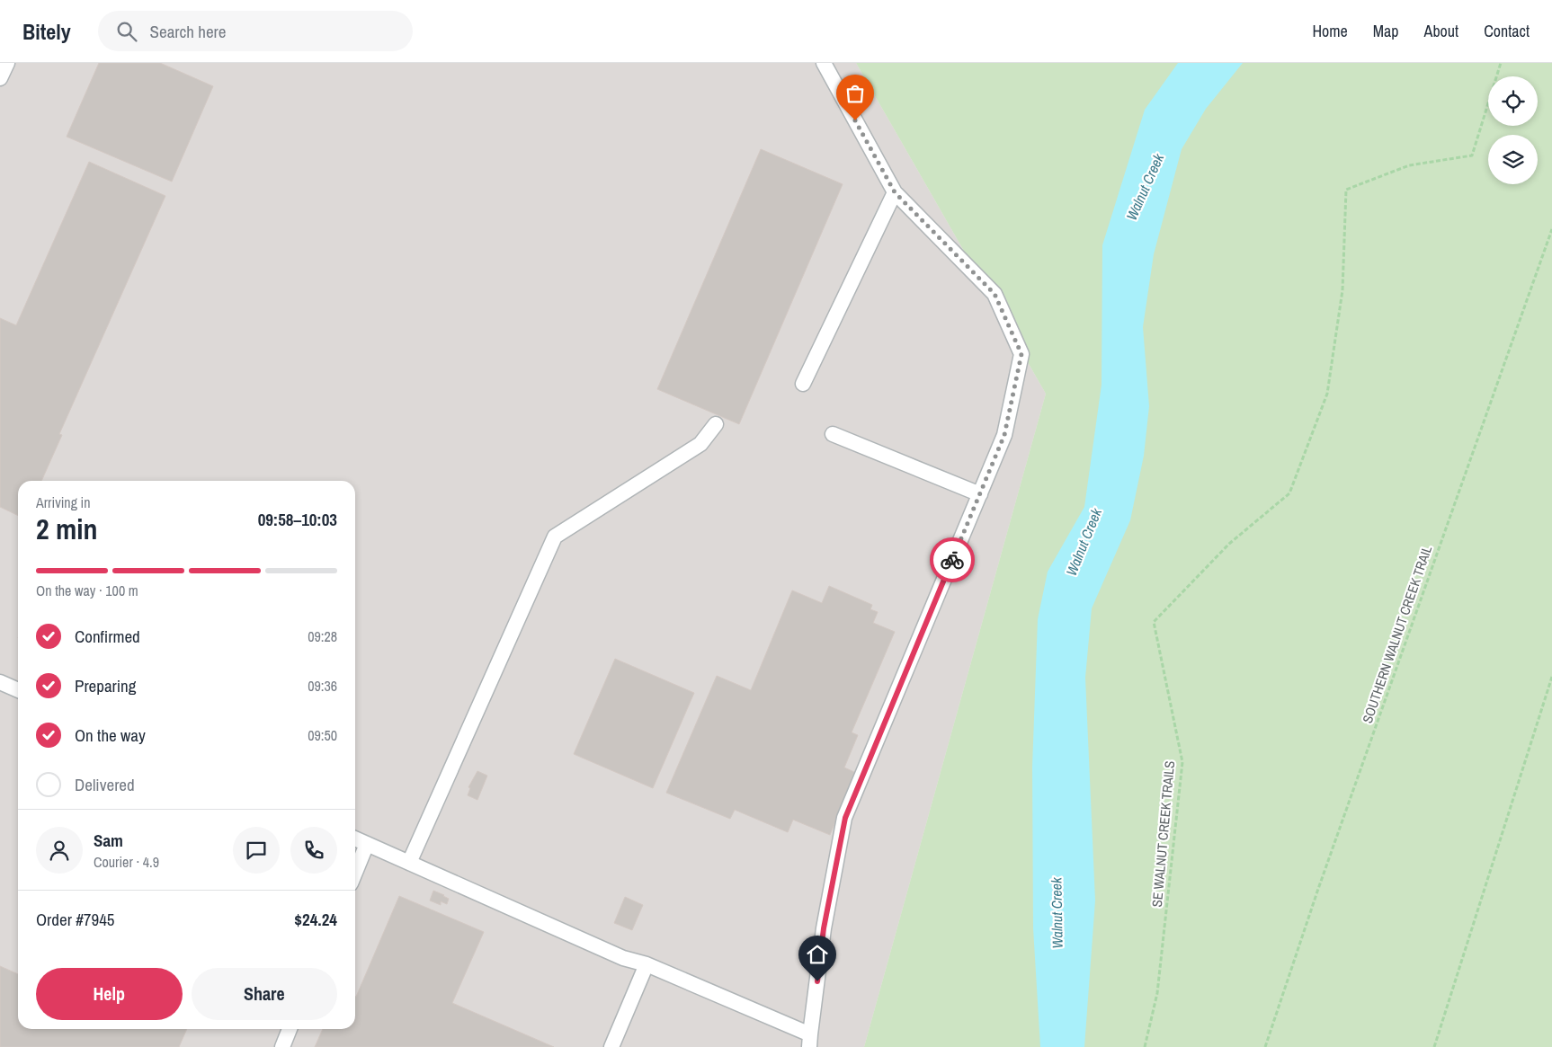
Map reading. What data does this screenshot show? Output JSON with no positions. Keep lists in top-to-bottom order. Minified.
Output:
{"streets":{"path":["SOUTHERN WALNUT CREEK TRAIL","SE WALNUT CREEK TRAILS"]},"water":["Walnut Creek"],"page":{"header":"Bitely","search":"Search here","nav":["Home","Map","About","Contact"],"heading":["2 min","Arriving in","09:58–10:03"],"panel":["Sam","Courier · 4.9","Order #7945","$24.24"],"bar":"On the way · 100 m","list":[["Confirmed","09:28"],["Preparing","09:36"],["On the way","09:50"],"Delivered"],"buttons":["Help","Share"]}}
